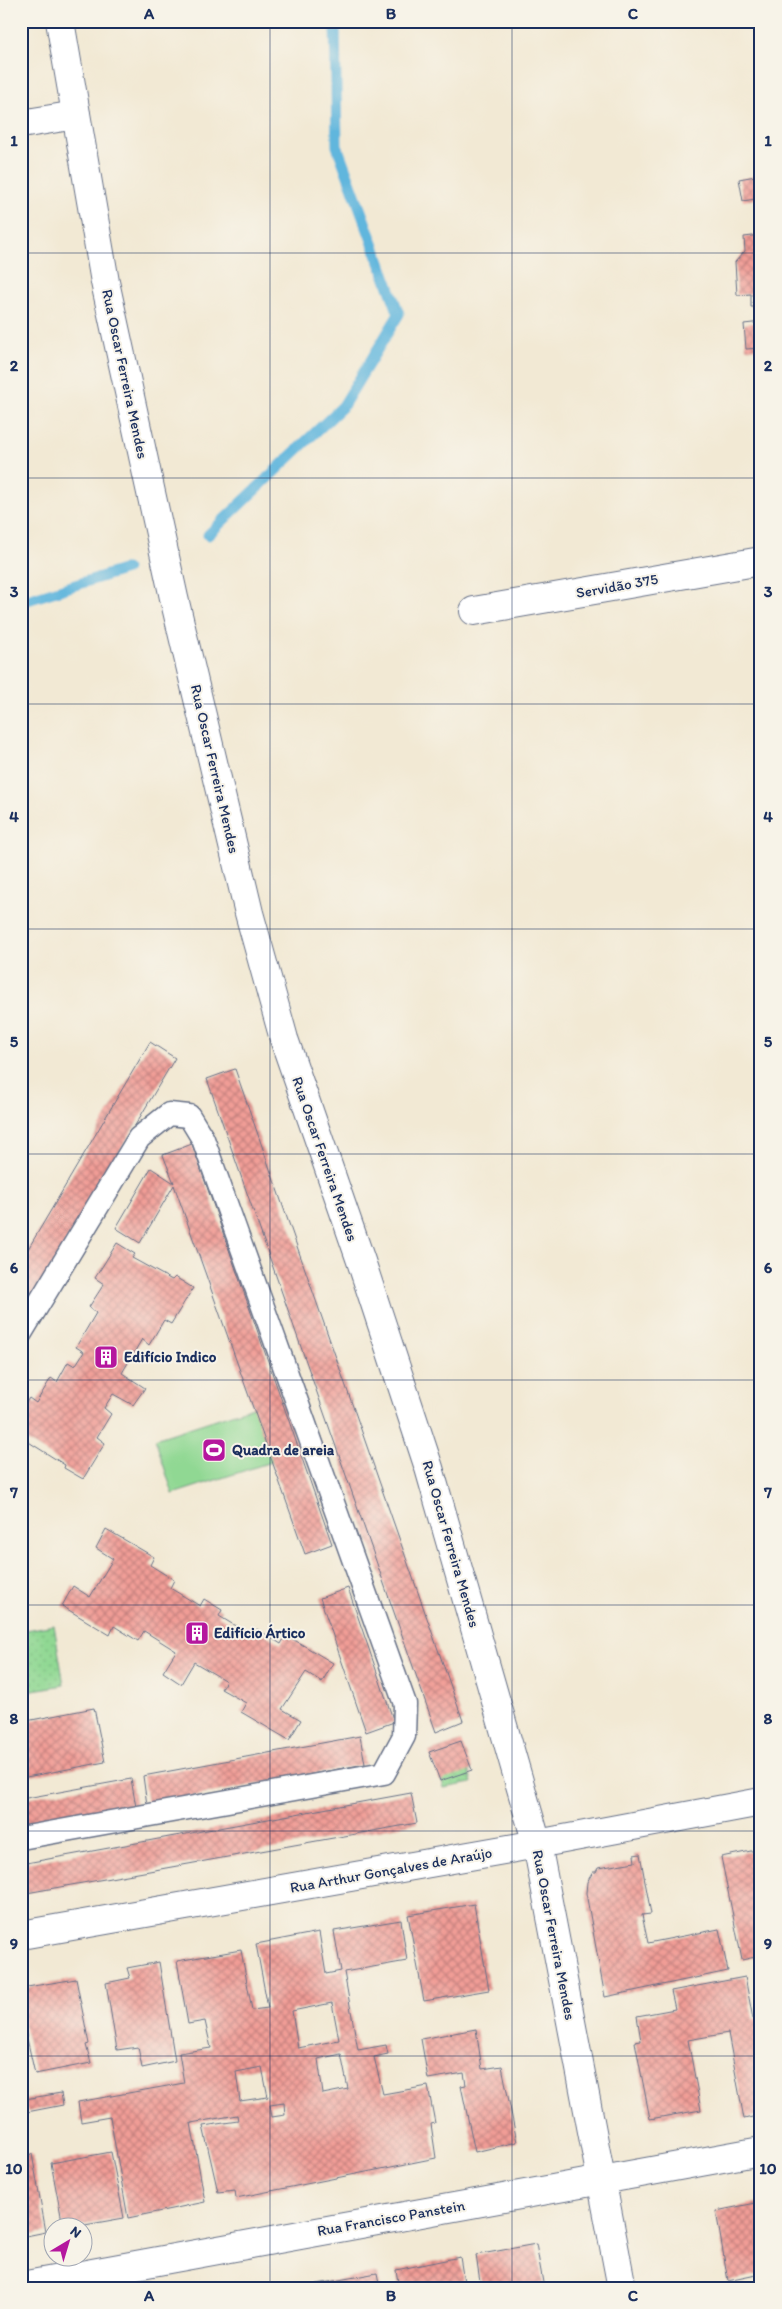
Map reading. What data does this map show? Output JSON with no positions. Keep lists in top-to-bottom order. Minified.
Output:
{"streets":{"street":["Rua Oscar Ferreira Mendes","Servidão 375","Rua Arthur Gonçalves de Araújo","Rua Francisco Panstein"]},"crossings":[["Rua Oscar Ferreira Mendes","Rua Arthur Gonçalves de Araújo"],["Rua Oscar Ferreira Mendes","Rua Francisco Panstein"]],"places":{"building":["Edifício Indico","Edifício Ártico"],"sports":["Quadra de areia"]},"north":"top right","grid":{"columns":["A","B","C"],"rows":["1","2","3","4","5","6","7","8","9","10"]}}
